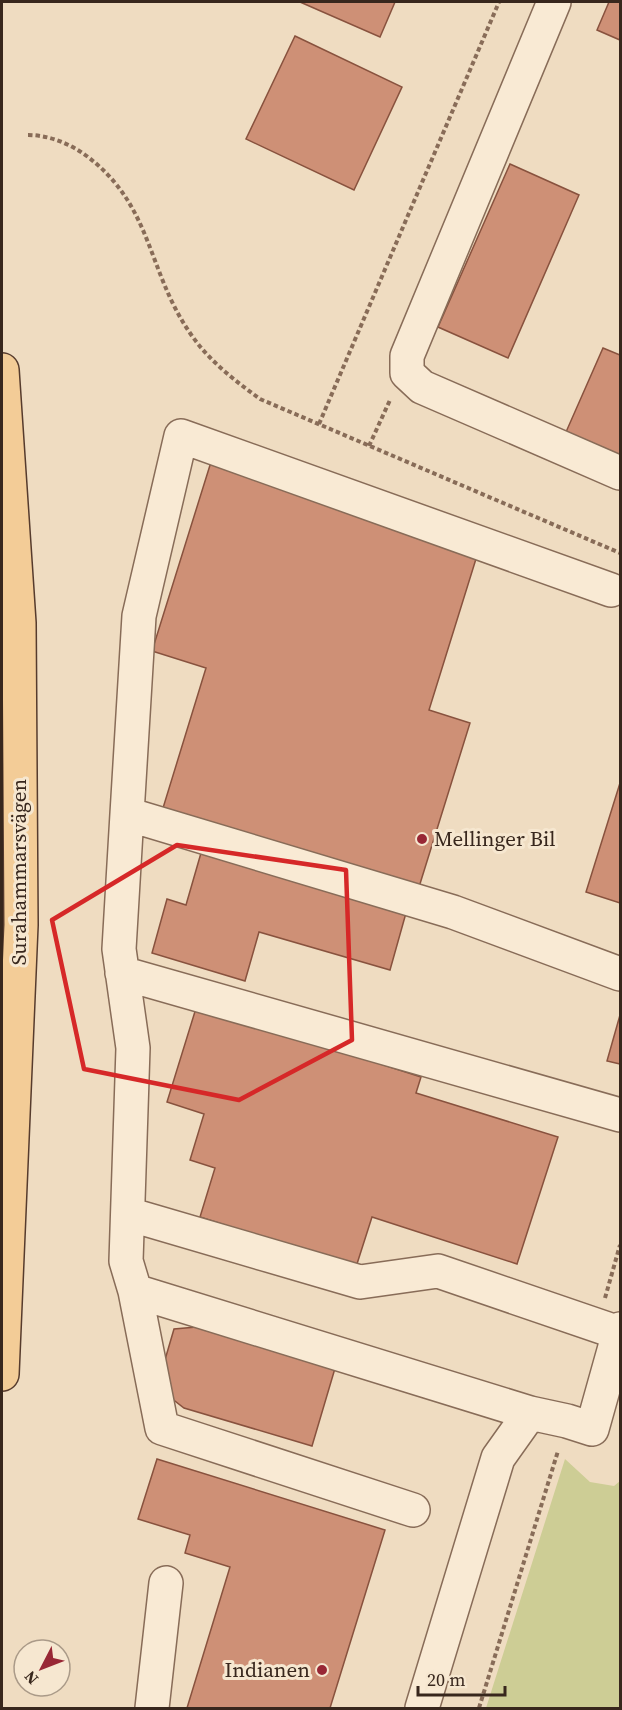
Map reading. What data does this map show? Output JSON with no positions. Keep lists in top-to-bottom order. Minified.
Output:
{"streets":{"main road":["Surahammarsvägen"]},"places":["Mellinger Bil","Indianen"],"scale_bar":"20 m","north":"bottom left"}
